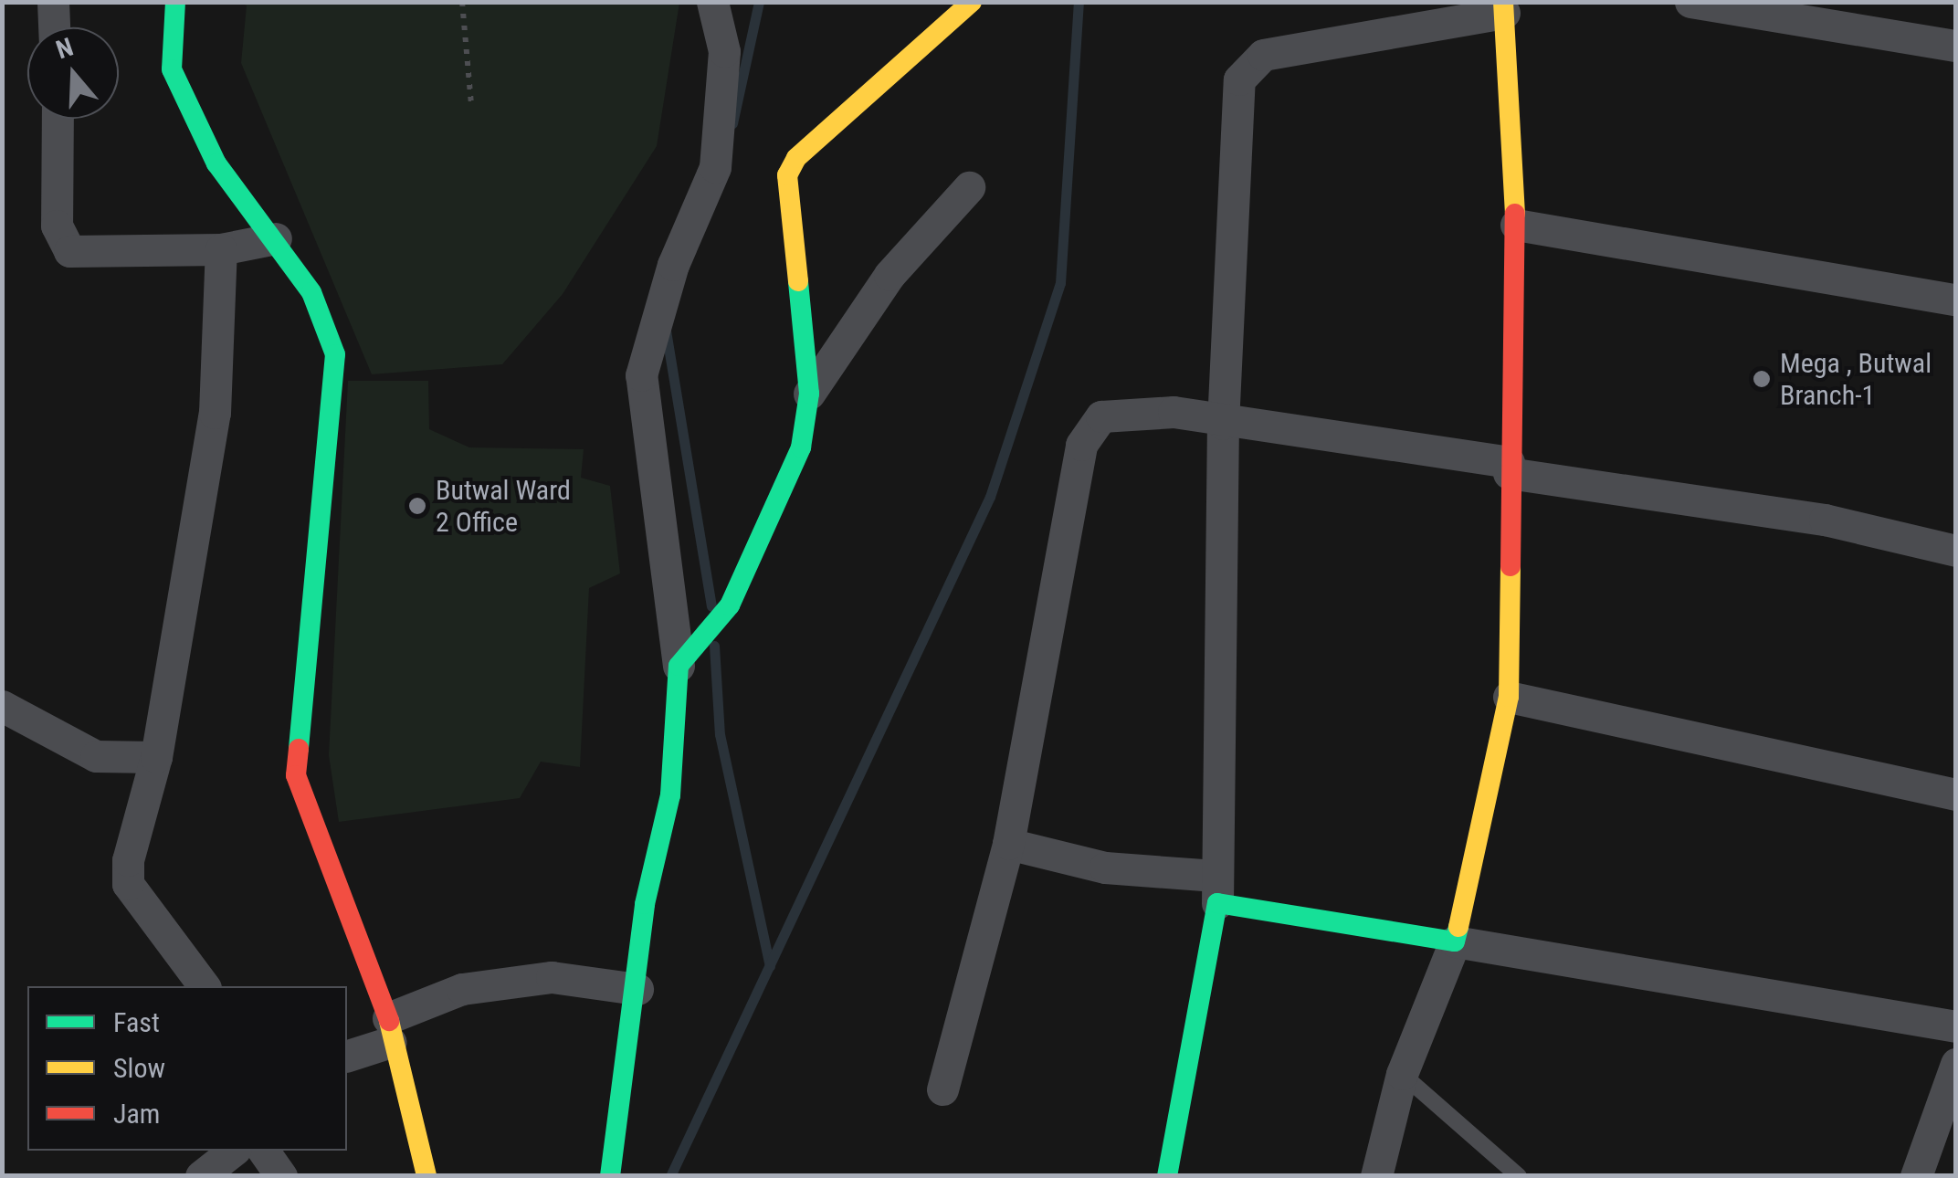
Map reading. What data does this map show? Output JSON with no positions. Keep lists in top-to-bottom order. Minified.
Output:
{"places":["Mega , Butwal Branch-1","Butwal Ward 2 Office"],"legend":["Fast","Slow","Jam"],"north":"top"}
